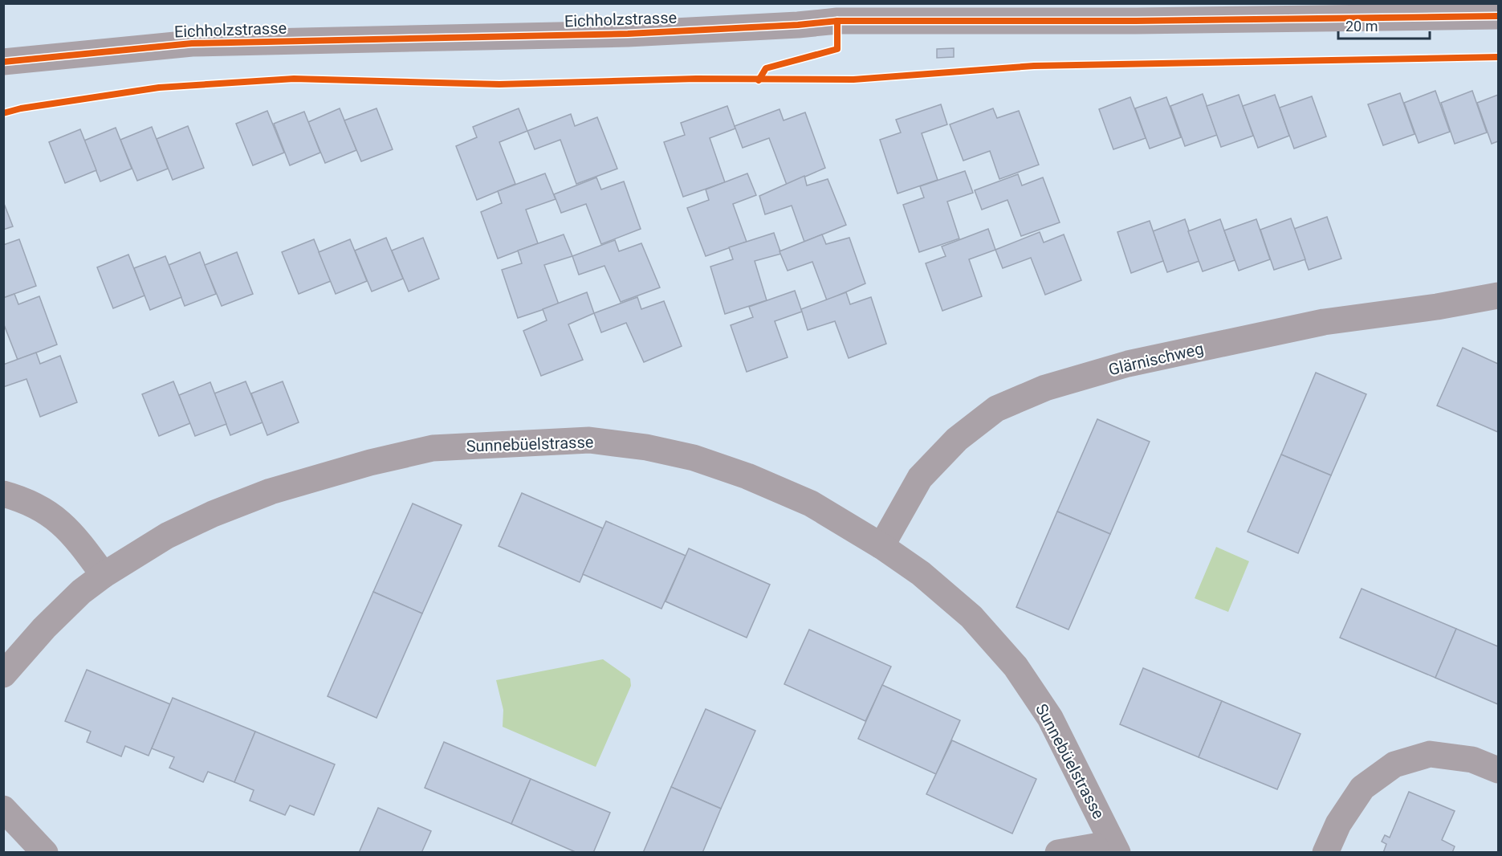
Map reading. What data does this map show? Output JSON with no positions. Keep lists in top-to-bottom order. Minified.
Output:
{"streets":{"street":["Eichholzstrasse","Glärnischweg","Sunnebüelstrasse"]},"crossings":[["Glärnischweg","Sunnebüelstrasse"]],"scale_bar":"20 m"}
